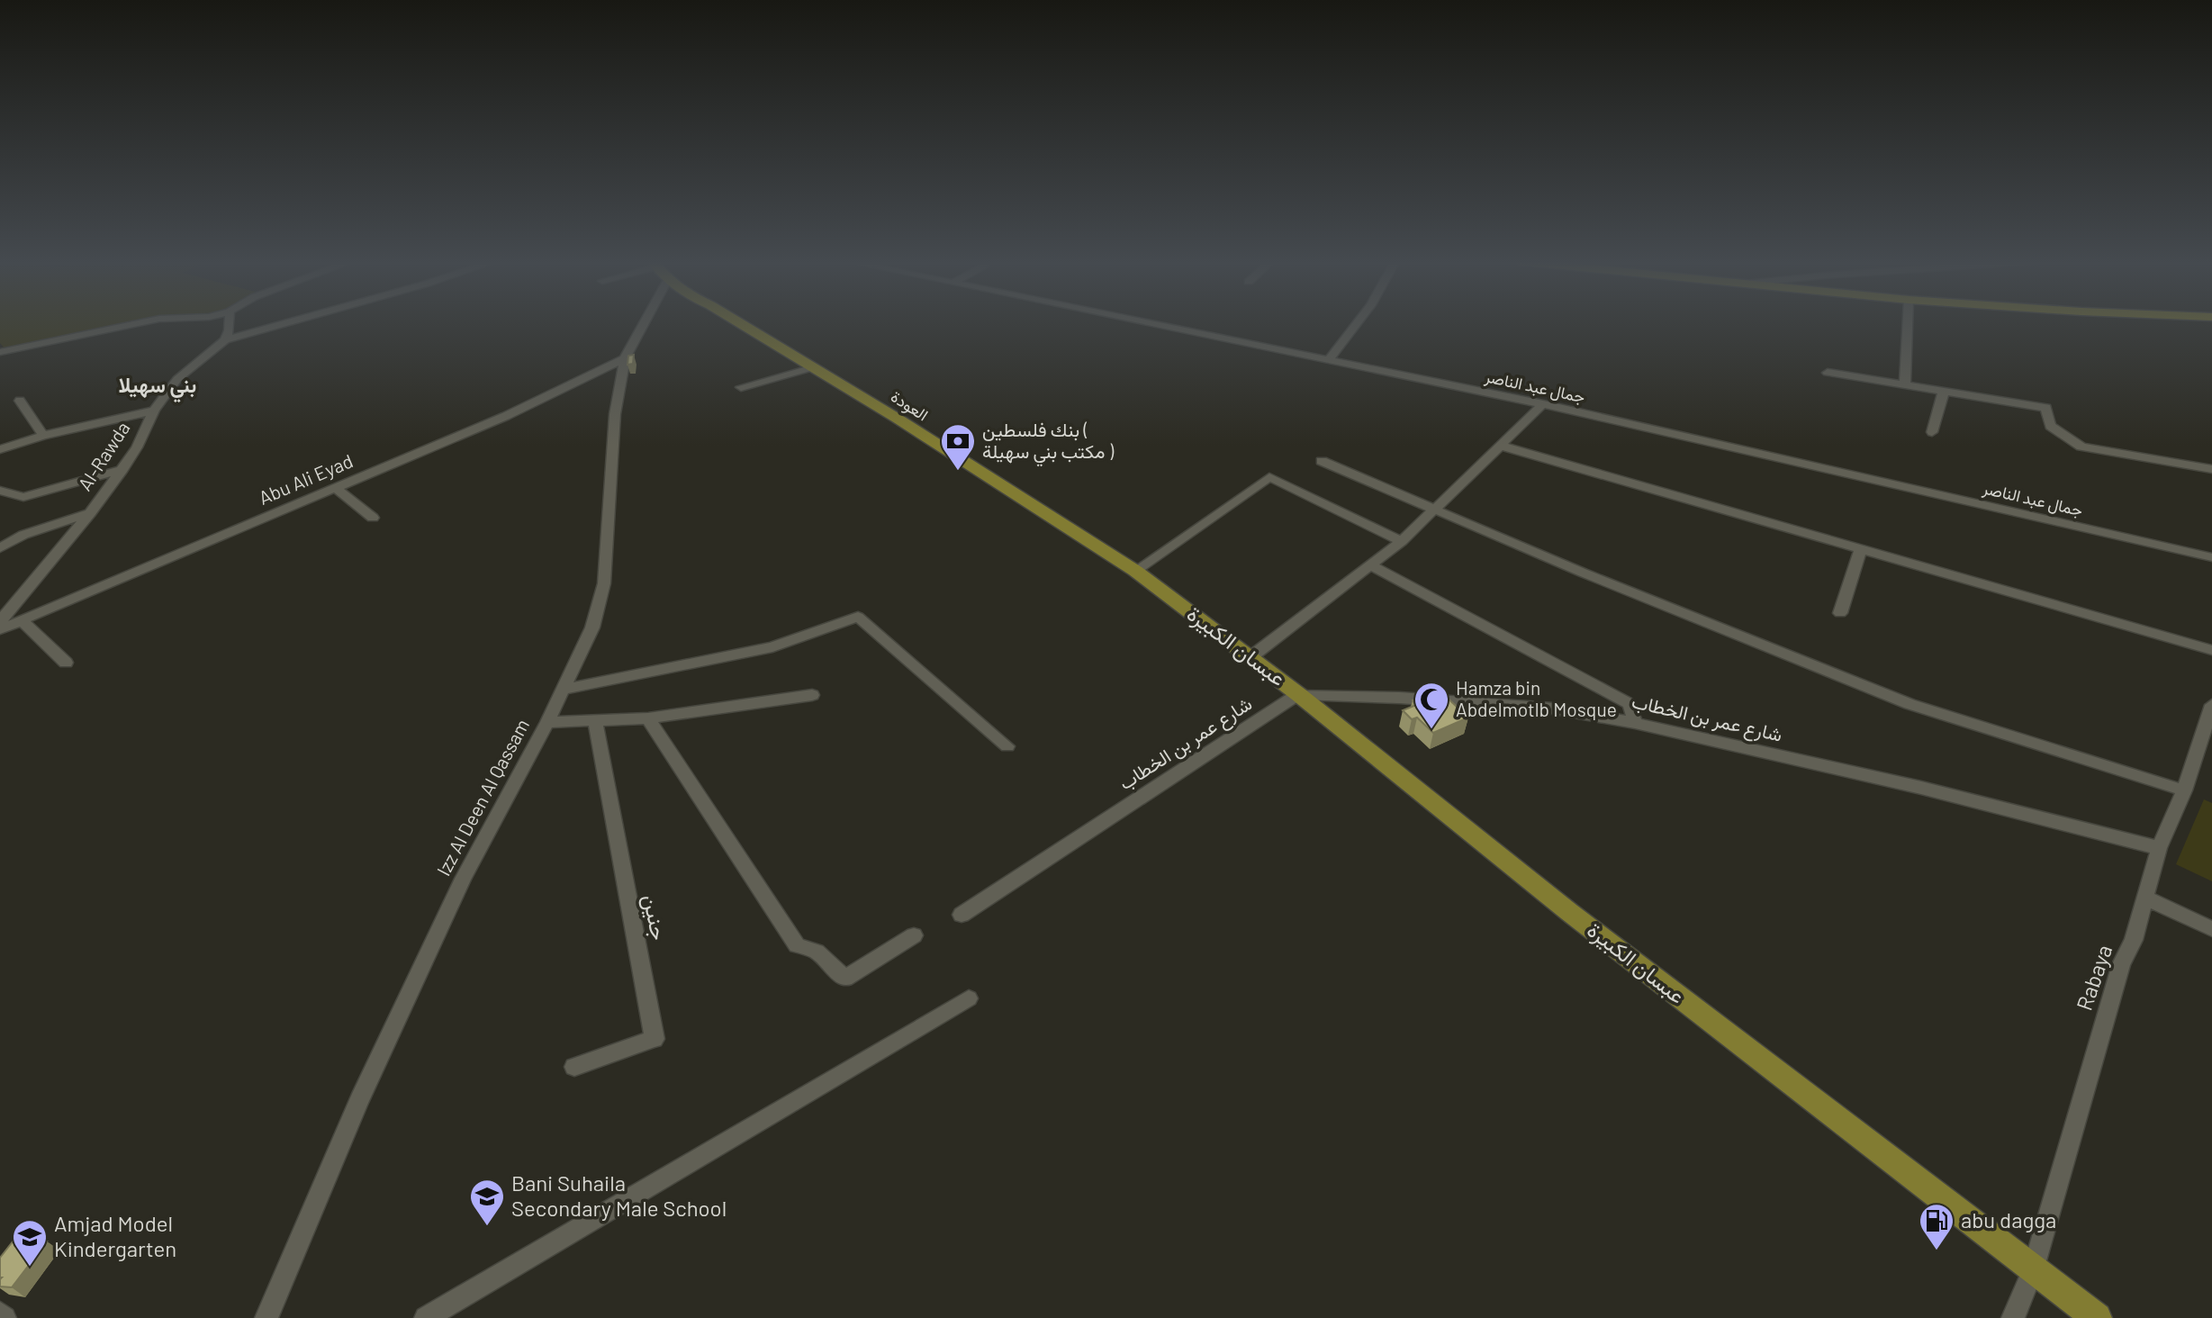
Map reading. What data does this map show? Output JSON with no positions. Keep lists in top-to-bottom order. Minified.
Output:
{"streets":{"main road":["العودة","عبسان الكبيرة"],"street":["جمال عبد الناصر","Al-Rawda","Abu Ali Eyad","شارع عمر بن الخطاب","Izz Al Deen Al Qassam","جنين","Rabaya"]},"crossings":[["العودة","عبسان الكبيرة"],["Abu Ali Eyad","Izz Al Deen Al Qassam"],["عبسان الكبيرة","شارع عمر بن الخطاب"],["عبسان الكبيرة","Rabaya"],["شارع عمر بن الخطاب","Rabaya"]],"districts":["بني سهيلا"],"places":{"bank":["بنك فلسطين ( مكتب بني سهيلة )"],"mosque":["Hamza bin Abdelmotlb Mosque"],"school or university":["Bani Suhaila Secondary Male School","Amjad Model Kindergarten"],"fuel station":["abu dagga"]}}
